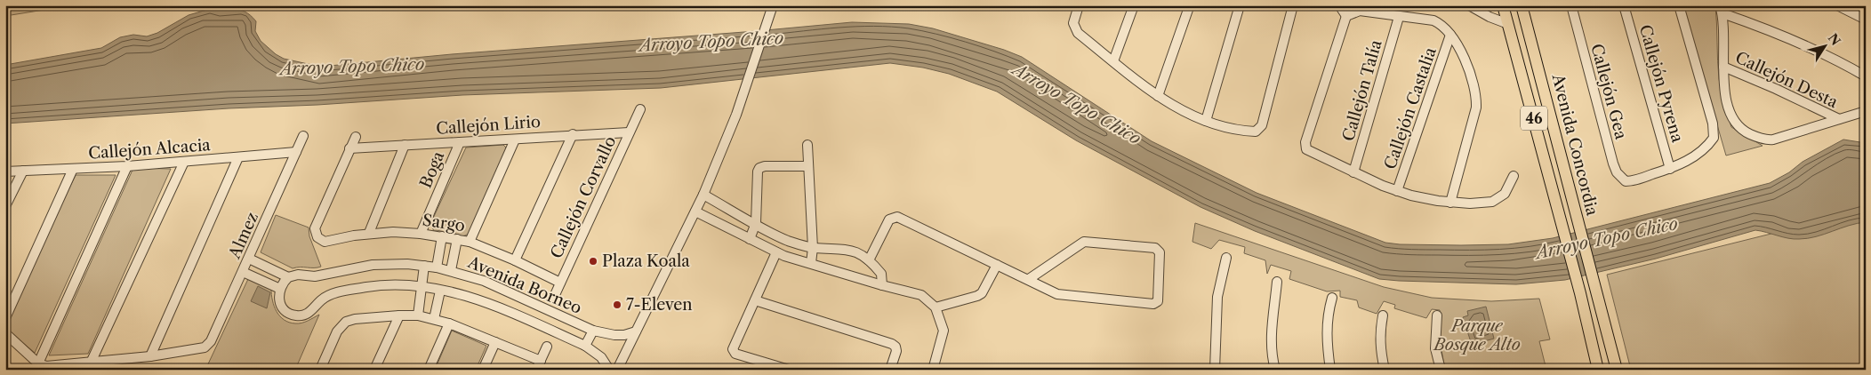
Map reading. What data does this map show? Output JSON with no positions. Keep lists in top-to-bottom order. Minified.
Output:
{"streets":{"main road":["46","Avenida Concordia"],"street":["Callejón Desta","Callejón Pyrena","Callejón Talía","Callejón Gea","Callejón Castalia","Callejón Lirio","Callejón Alcacia","Boga","Callejón Corvallo","Sargo","Almez","Avenida Borneo"]},"crossings":[["Callejón Pyrena","Callejón Gea"],["Callejón Lirio","Boga"],["Callejón Lirio","Callejón Corvallo"],["Callejón Lirio","Sargo"],["Callejón Alcacia","Almez"],["Boga","Sargo"],["Callejón Corvallo","Sargo"]],"water":["Arroyo Topo Chico"],"parks":["Parque Bosque Alto"],"places":["Plaza Koala","7-Eleven"],"north":"top right"}
